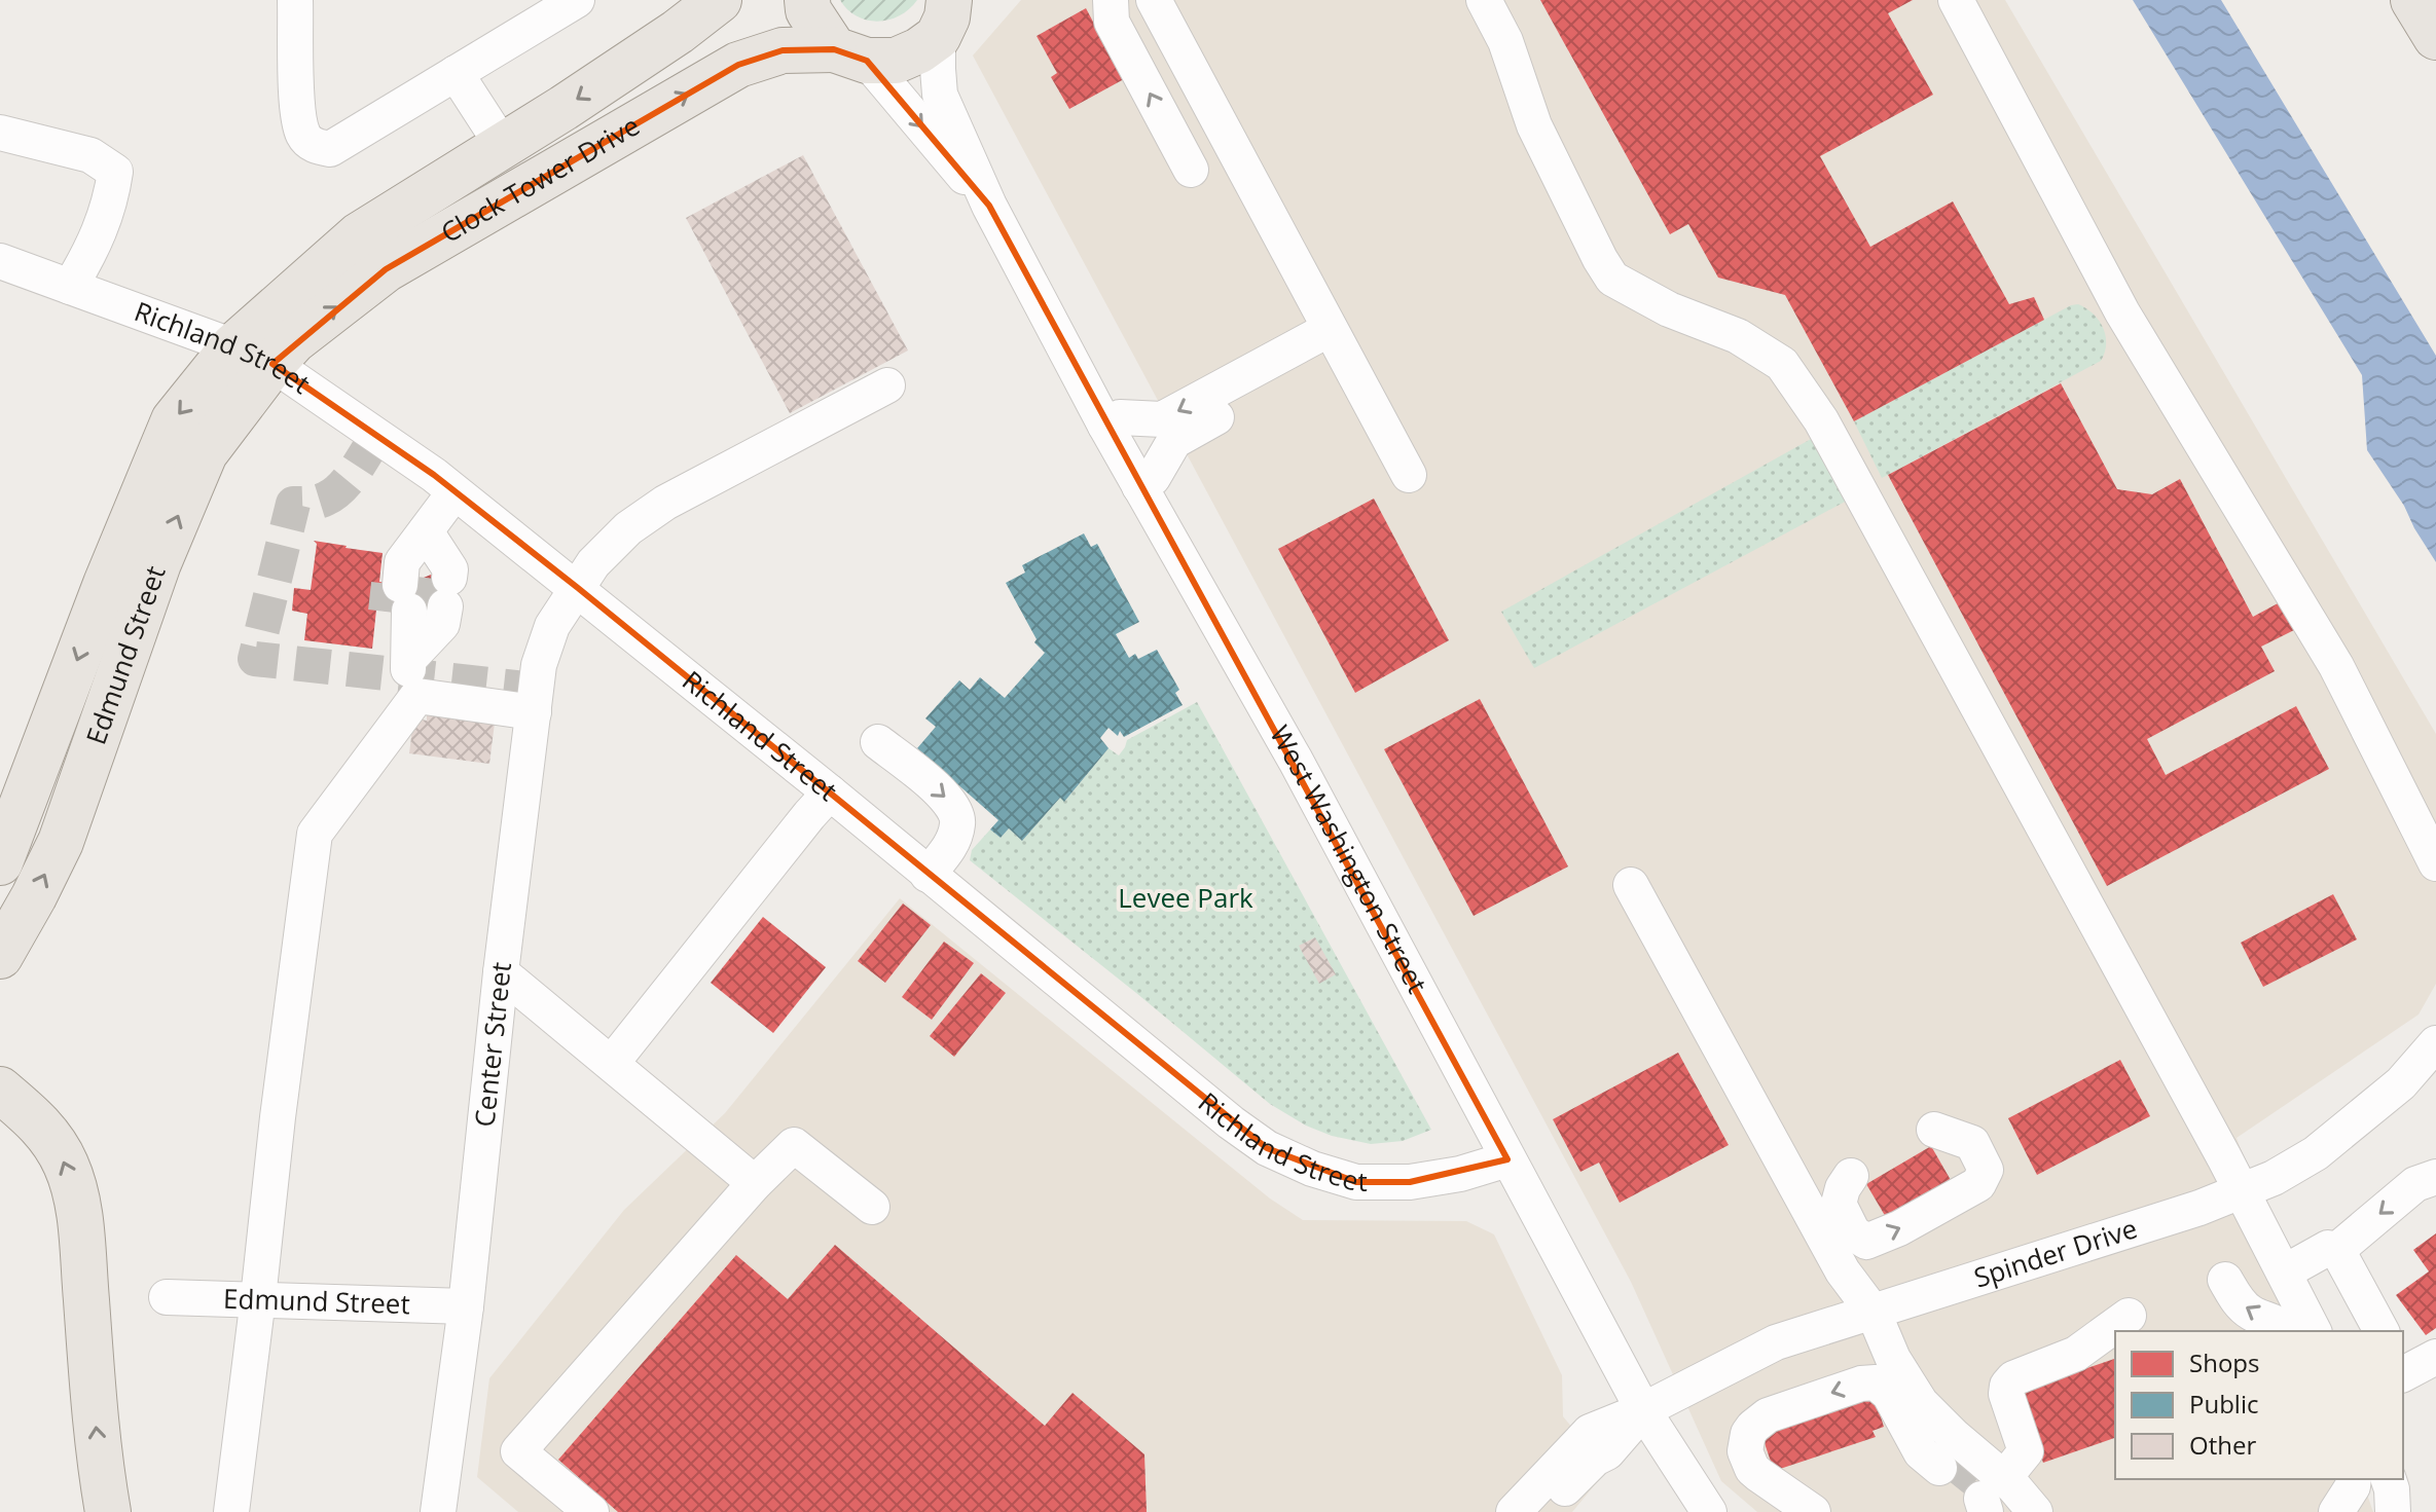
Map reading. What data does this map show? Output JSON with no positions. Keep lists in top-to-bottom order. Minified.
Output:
{"streets":{"main road":["Clock Tower Drive","Edmund Street"],"street":["Richland Street","West Washington Street","Center Street","Spinder Drive"]},"crossings":[["Clock Tower Drive","Richland Street"],["Clock Tower Drive","Edmund Street"],["Clock Tower Drive","West Washington Street"],["Richland Street","Edmund Street"],["Richland Street","West Washington Street"],["Richland Street","Center Street"],["Edmund Street","Center Street"],["West Washington Street","Spinder Drive"]],"parks":["Levee Park"],"legend":["Shops","Public","Other"]}
